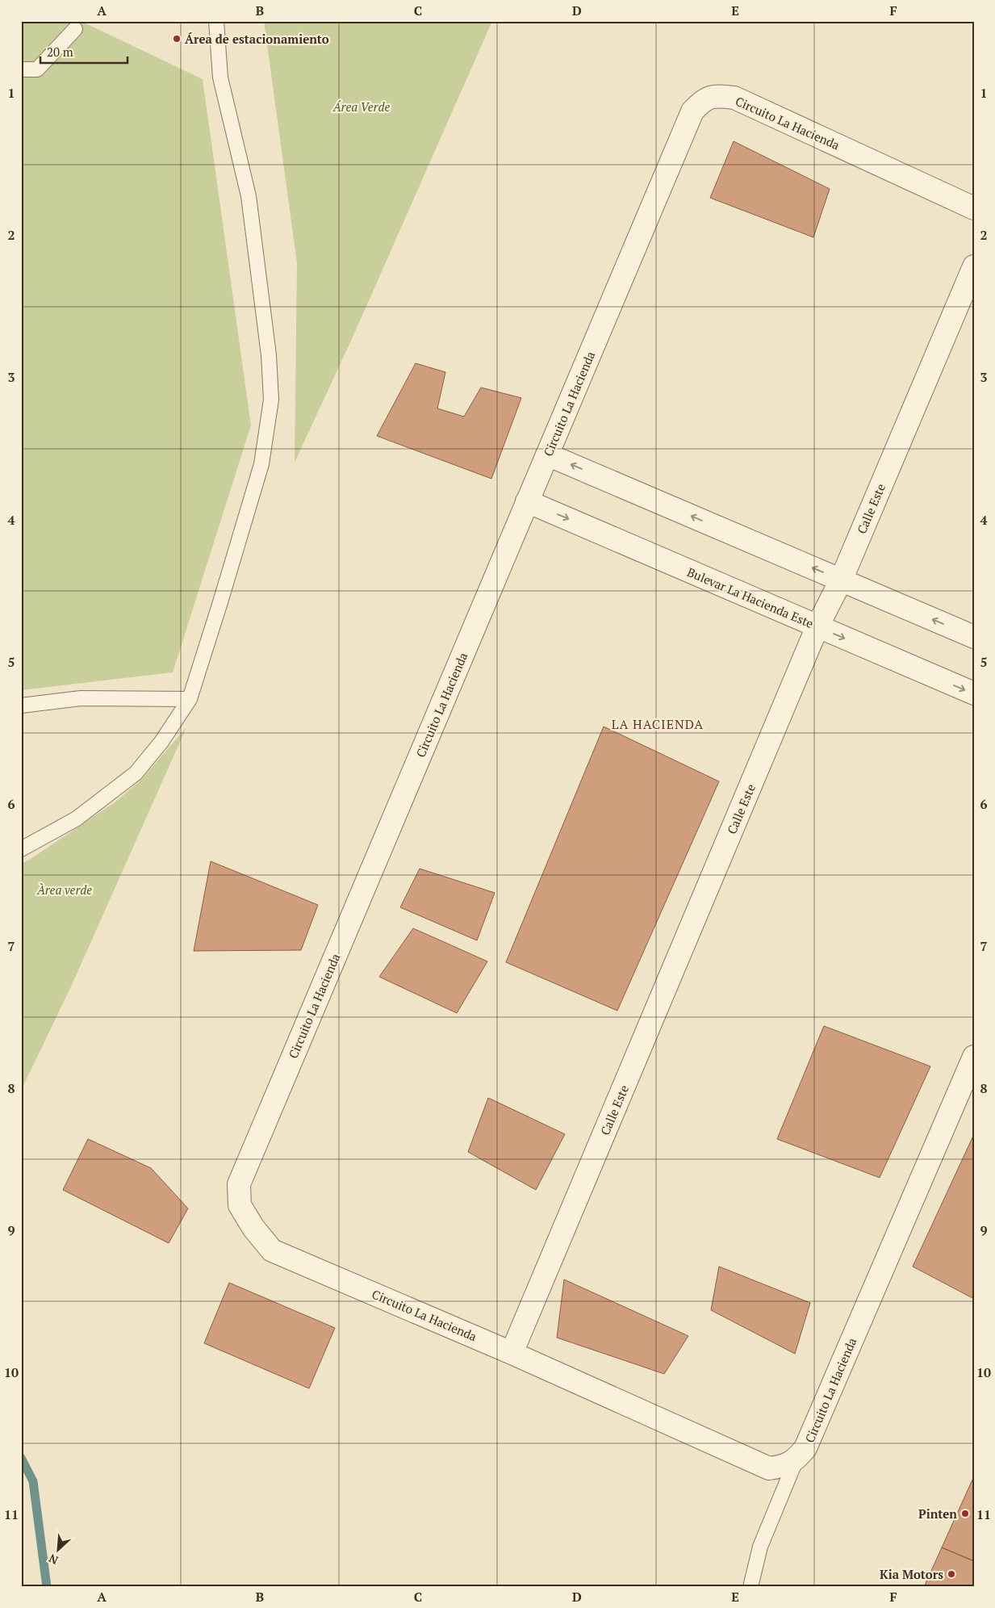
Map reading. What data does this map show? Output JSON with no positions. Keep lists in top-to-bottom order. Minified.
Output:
{"streets":{"street":["Circuito La Hacienda","Calle Este","Bulevar La Hacienda Este"]},"crossings":[["Circuito La Hacienda","Calle Este"],["Circuito La Hacienda","Bulevar La Hacienda Este"],["Calle Este","Bulevar La Hacienda Este"]],"districts":["LA HACIENDA"],"parks":["Área Verde","Àrea verde"],"places":["Área de estacionamiento","Pinten","Kia Motors"],"scale_bar":"20 m","north":"bottom left","grid":{"columns":["A","B","C","D","E","F"],"rows":["1","2","3","4","5","6","7","8","9","10","11"]}}
